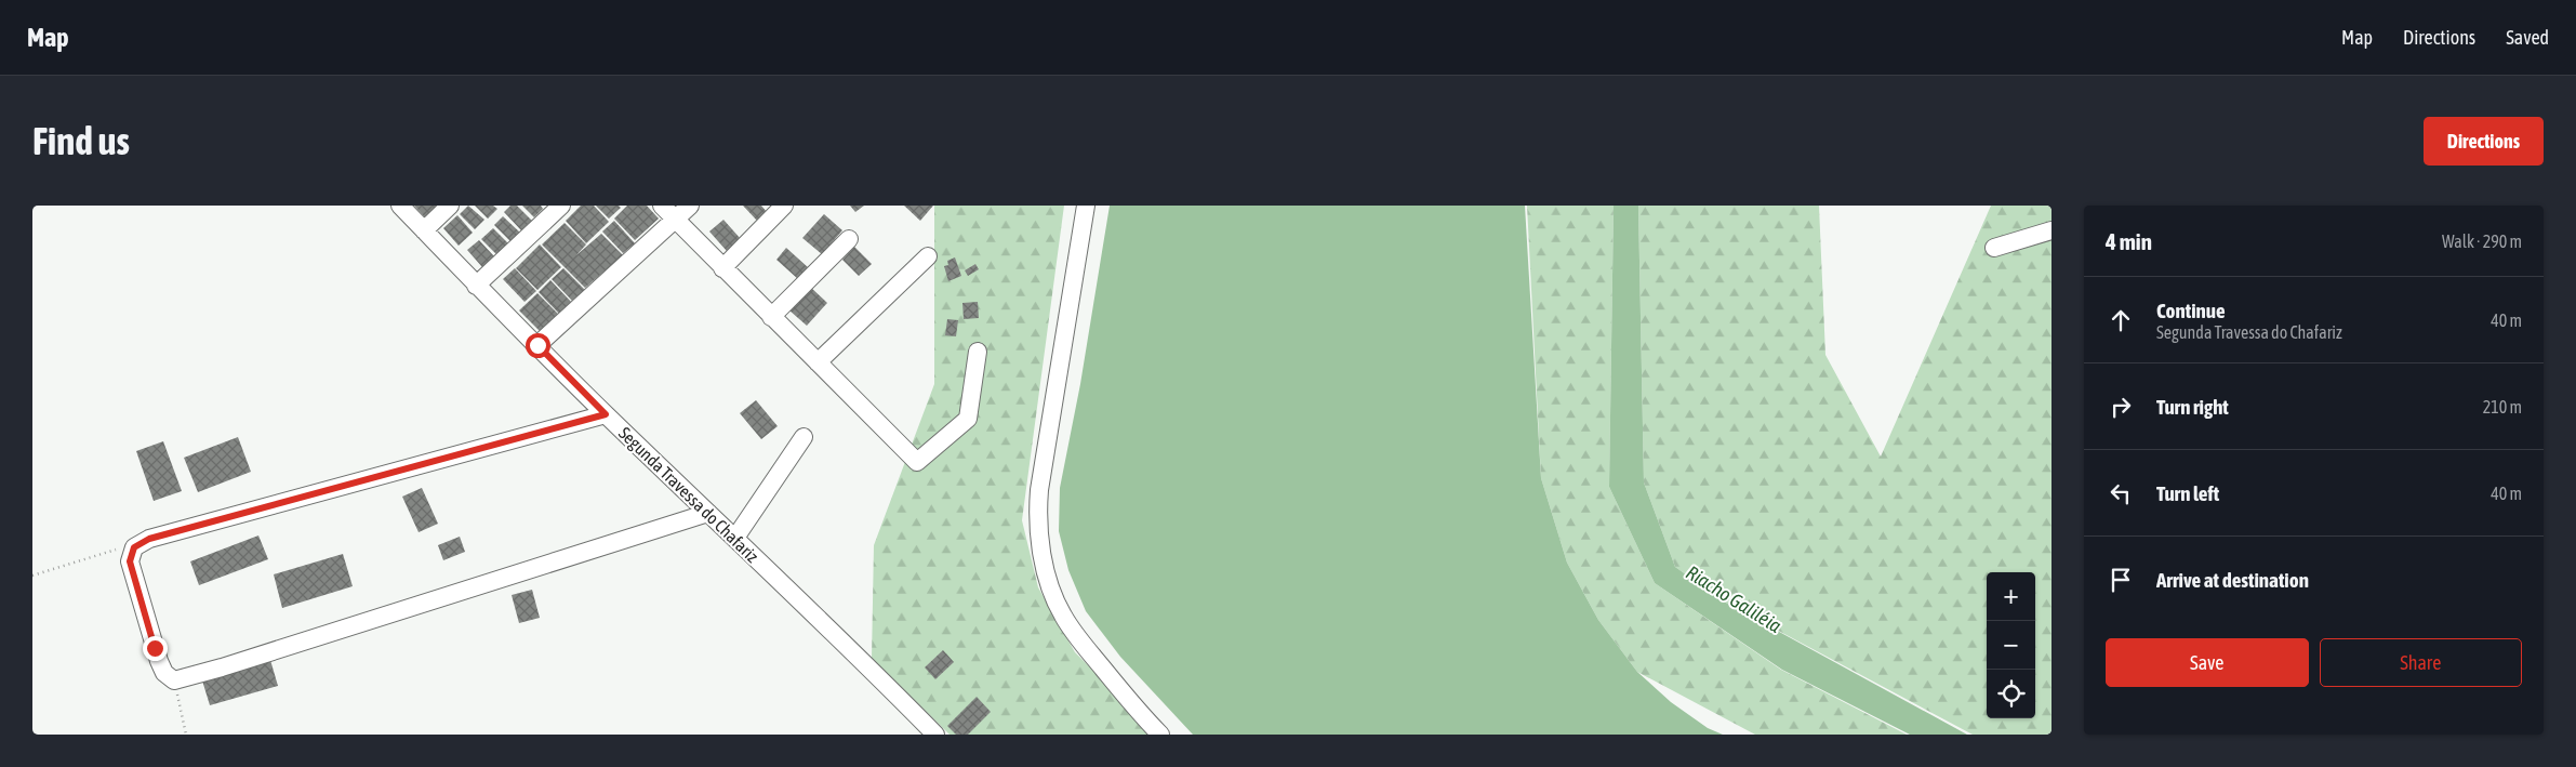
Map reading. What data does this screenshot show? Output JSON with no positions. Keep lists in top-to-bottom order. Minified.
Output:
{"streets":{"street":["Segunda Travessa do Chafariz"]},"water":["Riacho Galiléia"],"page":{"header":"Map","nav":["Map","Directions","Saved"],"buttons":["Directions",["Save","Share"]],"title":"Find us","heading":["4 min","Walk · 290 m"],"list":[["Continue","Segunda Travessa do Chafariz","40 m"],["Turn right","210 m"],["Turn left","40 m"],"Arrive at destination"],"map_buttons":["+","−"]}}
